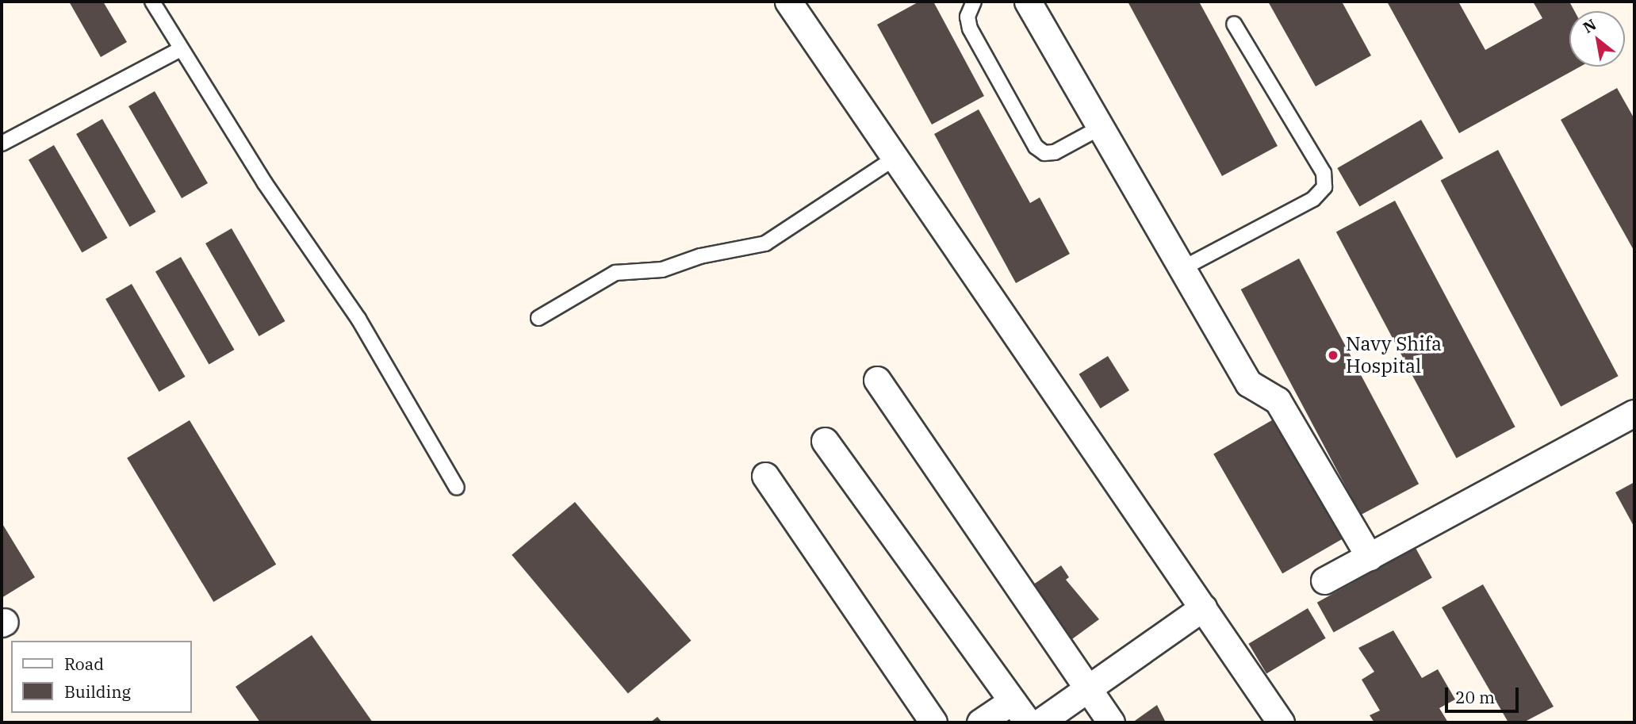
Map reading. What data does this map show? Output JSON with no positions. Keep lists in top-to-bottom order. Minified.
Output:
{"places":["Navy Shifa Hospital"],"legend":["Road","Building"],"scale_bar":"20 m","north":"top left"}
